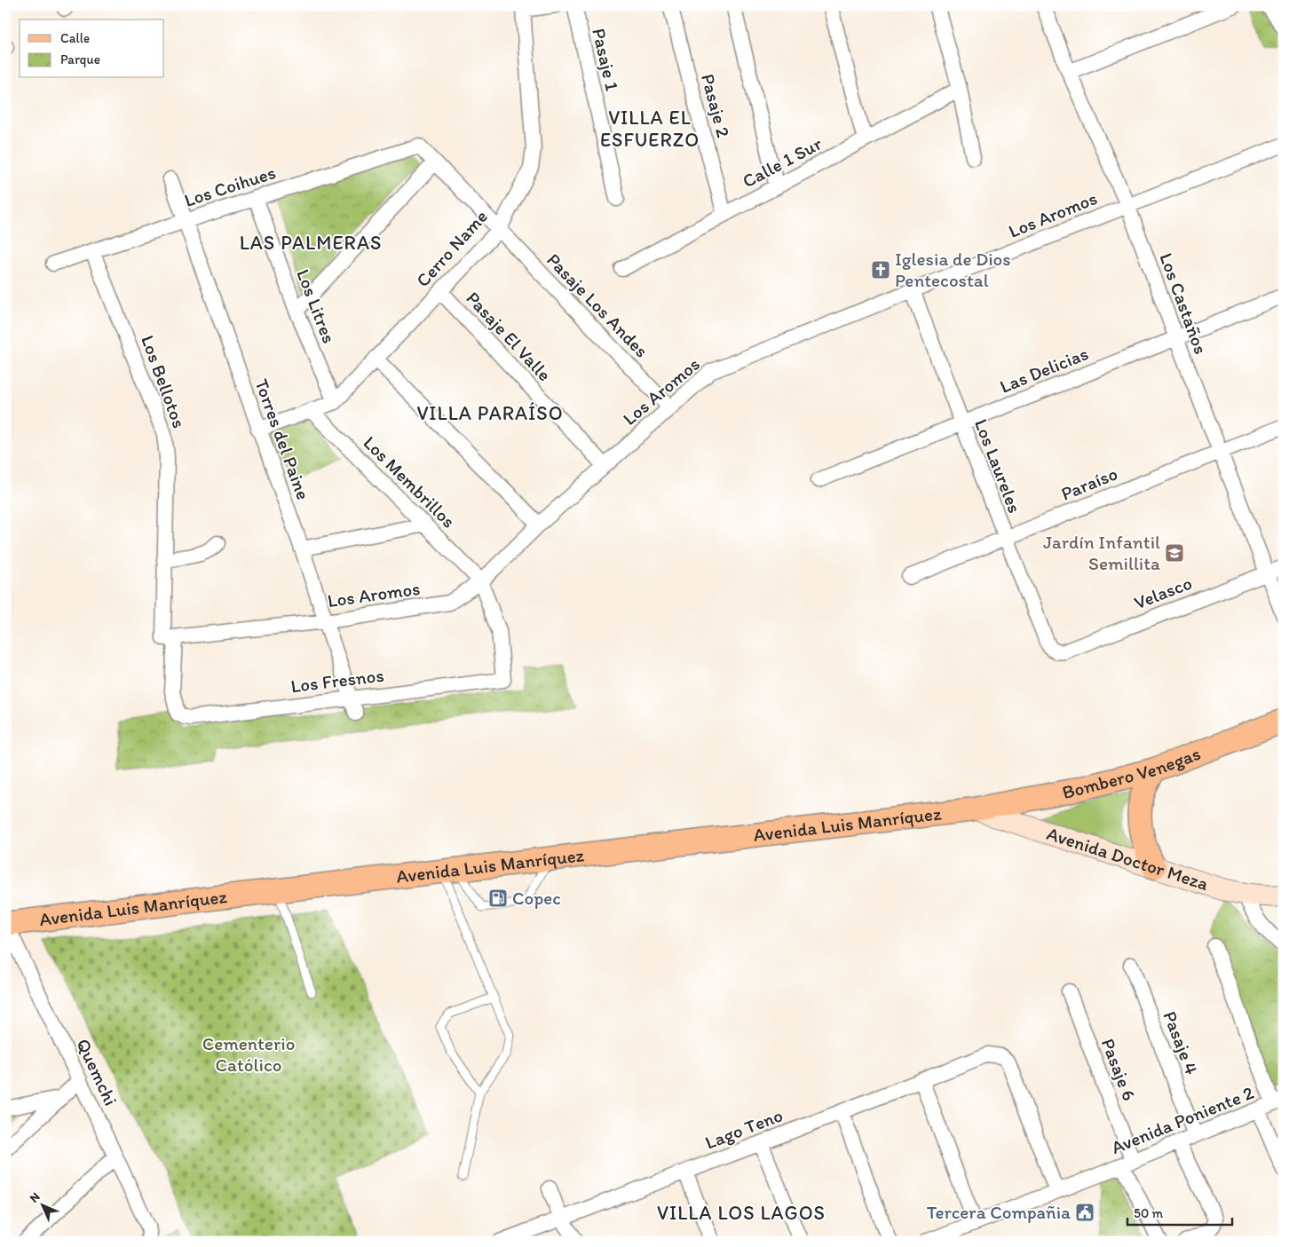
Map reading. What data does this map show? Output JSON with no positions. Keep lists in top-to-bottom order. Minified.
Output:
{"streets":{"main road":["Bombero Venegas","Avenida Luis Manríquez","Avenida Doctor Meza"],"street":["Pasaje 1","Pasaje 2","Calle 1 Sur","Los Coihues","Los Aromos","Cerro Name","Los Castaños","Pasaje Los Andes","Los Litres","Pasaje El Valle","Las Delicias","Los Bellotos","Torres del Paine","Los Laureles","Los Membrillos","Paraíso","Velasco","Los Fresnos","Pasaje 4","Pasaje 6","Quemchi","Avenida Poniente 2","Lago Teno"]},"crossings":[["Pasaje 2","Calle 1 Sur"],["Los Coihues","Pasaje Los Andes"],["Los Coihues","Los Litres"],["Los Coihues","Los Bellotos"],["Los Coihues","Torres del Paine"],["Los Aromos","Los Castaños"],["Los Aromos","Pasaje Los Andes"],["Los Aromos","Pasaje El Valle"],["Los Aromos","Los Bellotos"],["Los Aromos","Torres del Paine"],["Los Aromos","Los Laureles"],["Los Aromos","Los Membrillos"],["Los Aromos","Los Fresnos"],["Cerro Name","Pasaje Los Andes"],["Cerro Name","Los Litres"],["Cerro Name","Pasaje El Valle"],["Cerro Name","Torres del Paine"],["Cerro Name","Los Membrillos"],["Los Castaños","Las Delicias"],["Los Castaños","Paraíso"],["Los Castaños","Velasco"],["Las Delicias","Los Laureles"],["Los Bellotos","Los Fresnos"],["Torres del Paine","Los Fresnos"],["Los Laureles","Paraíso"],["Los Laureles","Velasco"],["Los Membrillos","Los Fresnos"],["Bombero Venegas","Avenida Luis Manríquez"],["Bombero Venegas","Avenida Doctor Meza"],["Avenida Luis Manríquez","Avenida Doctor Meza"],["Avenida Luis Manríquez","Quemchi"],["Pasaje 4","Avenida Poniente 2"],["Pasaje 6","Avenida Poniente 2"],["Avenida Poniente 2","Lago Teno"]],"districts":["VILLA EL ESFUERZO","LAS PALMERAS","VILLA PARAÍSO","VILLA LOS LAGOS"],"parks":["Cementerio Católico"],"places":{"church":["Iglesia de Dios Pentecostal"],"school or university":["Jardín Infantil Semillita"],"fuel station":["Copec"],"public building":["Tercera Compañia"]},"legend":["Calle","Parque"],"scale_bar":"50 m","north":"top left"}
